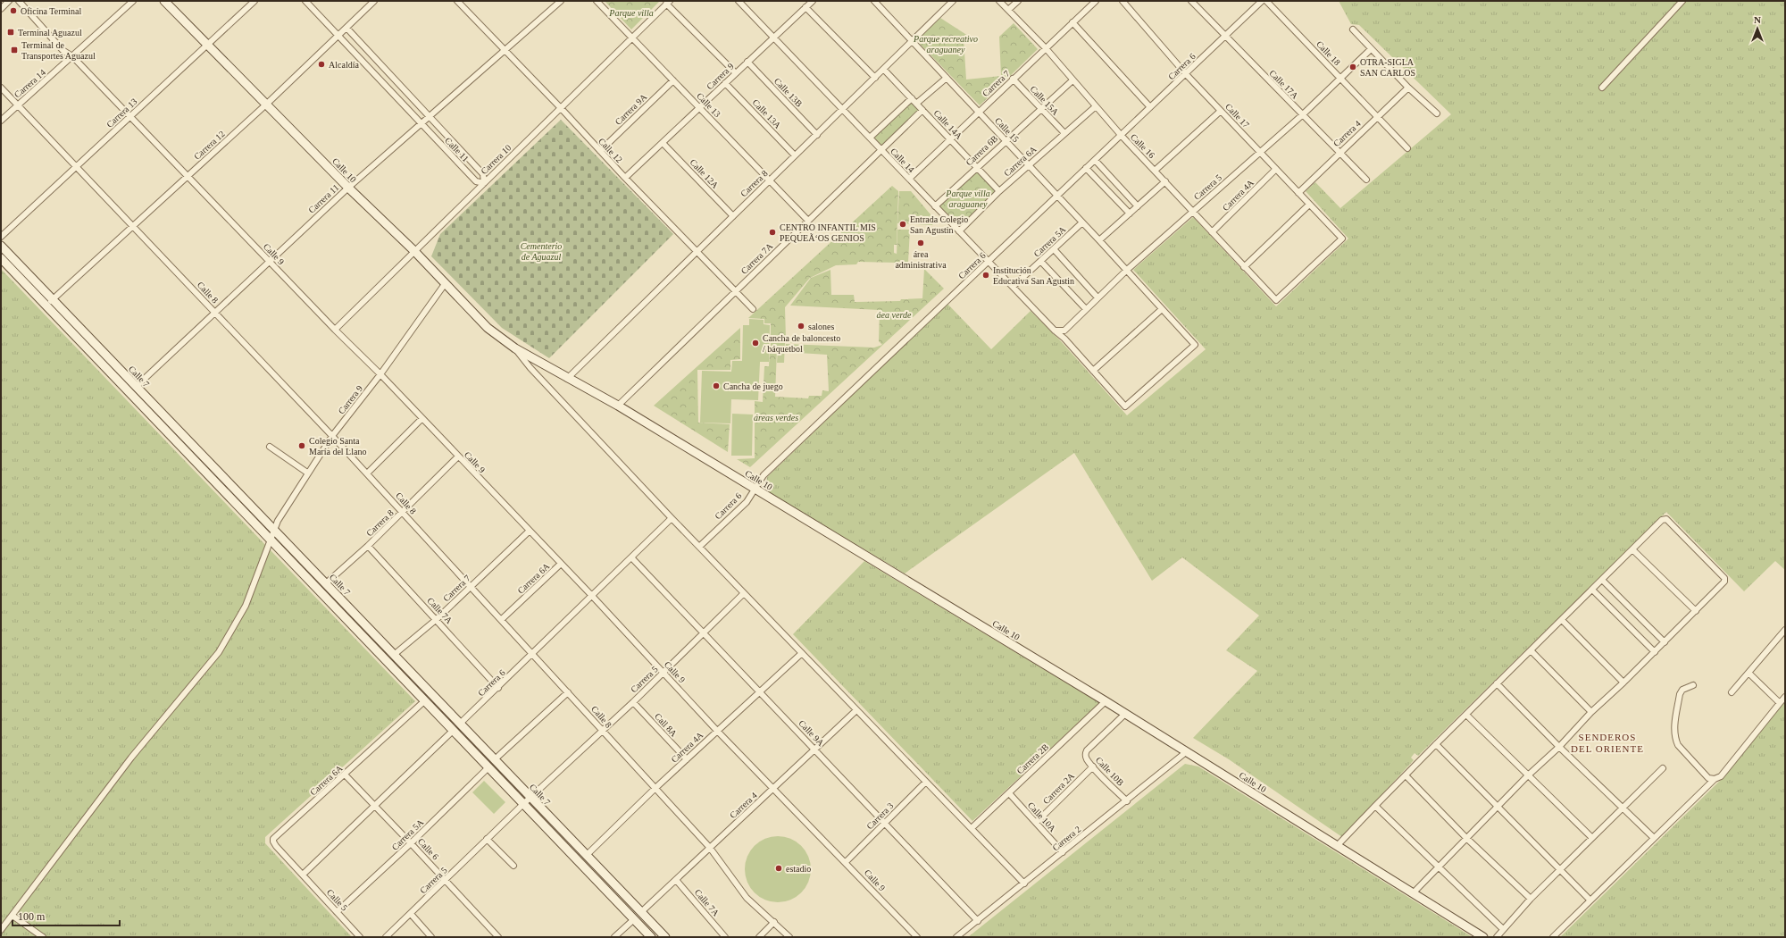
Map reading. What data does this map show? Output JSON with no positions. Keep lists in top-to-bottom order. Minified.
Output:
{"streets":{"main road":["Calle 10","Calle 7"],"street":["Calle 18","Carrera 6","Carrera 9","Carrera 14","Carrera 7","Calle 17A","Calle 13B","Calle 15A","Calle 13","Carrera 9A","Carrera 13","Calle 13A","Calle 17","Calle 14A","Calle 15","Carrera 4","Carrera 12","Calle 16","Calle 11","Calle 12","Carrera 6B","Carrera 10","Calle 14","Carrera 6A","Calle 12A","Carrera 8","Carrera 5","Carrera 4A","Carrera 11","Carrera 5A","Calle 9","Carrera 7A","Calle 8","Calle 7A","Call 8A","Calle 9A","Carrera 2B","Calle 10B","Carrera 2A","Carrera 3","Calle 10A","Carrera 2","Calle 6","Calle 5"]},"crossings":[["Calle 18","Carrera 4"],["Calle 18","Carrera 5"],["Carrera 6","Calle 17A"],["Carrera 6","Calle 17"],["Carrera 6","Calle 15"],["Carrera 6","Calle 16"],["Carrera 6","Calle 14"],["Carrera 6","Calle 10"],["Carrera 6","Calle 9"],["Carrera 6","Calle 8"],["Carrera 6","Calle 7"],["Carrera 6","Calle 7A"],["Carrera 6","Calle 9A"],["Carrera 9","Calle 13B"],["Carrera 9","Calle 13"],["Carrera 9","Calle 13A"],["Carrera 9","Calle 12"],["Carrera 9","Calle 14"],["Carrera 9","Calle 10"],["Carrera 9","Calle 12A"],["Carrera 9","Calle 9"],["Carrera 9","Calle 8"],["Carrera 9","Calle 7"],["Carrera 14","Calle 9"],["Carrera 14","Calle 8"],["Carrera 7","Calle 15A"],["Carrera 7","Calle 14A"],["Carrera 7","Calle 15"],["Carrera 7","Calle 16"],["Carrera 7","Calle 14"],["Carrera 7","Calle 9"],["Carrera 7","Calle 8"],["Carrera 7","Calle 7"],["Carrera 7","Calle 7A"],["Calle 17A","Carrera 4"],["Calle 17A","Carrera 5"],["Calle 13B","Carrera 8"],["Calle 15A","Carrera 6B"],["Calle 15A","Carrera 6A"],["Calle 13","Carrera 9A"],["Calle 13","Carrera 10"],["Calle 13","Carrera 8"],["Calle 13","Carrera 7A"],["Carrera 9A","Calle 12"],["Carrera 13","Calle 10"],["Carrera 13","Calle 9"],["Carrera 13","Calle 8"],["Calle 13A","Carrera 8"],["Calle 17","Carrera 4"],["Calle 17","Calle 16"],["Calle 17","Carrera 5"],["Calle 17","Carrera 4A"],["Calle 14A","Carrera 6B"],["Calle 14A","Carrera 6A"],["Calle 14A","Carrera 8"],["Calle 14A","Carrera 7A"],["Calle 15","Carrera 6B"],["Calle 15","Calle 14"],["Calle 15","Carrera 6A"],["Calle 15","Carrera 8"],["Calle 15","Carrera 5"],["Calle 15","Carrera 5A"],["Carrera 4","Calle 10"],["Carrera 4","Calle 9"],["Carrera 4","Calle 8"],["Carrera 4","Calle 7"],["Carrera 4","Calle 7A"],["Carrera 4","Calle 9A"],["Carrera 12","Calle 11"],["Carrera 12","Calle 10"],["Carrera 12","Calle 9"],["Carrera 12","Calle 8"],["Carrera 12","Calle 7"],["Calle 16","Carrera 6B"],["Calle 16","Carrera 6A"],["Calle 16","Carrera 5"],["Calle 16","Carrera 4A"],["Calle 11","Carrera 10"],["Calle 11","Carrera 11"],["Calle 12","Carrera 10"],["Calle 12","Carrera 8"],["Calle 12","Carrera 11"],["Calle 12","Carrera 7A"],["Carrera 6B","Calle 14"],["Carrera 10","Calle 10"],["Carrera 10","Calle 9"],["Calle 14","Carrera 6A"],["Calle 14","Carrera 8"],["Calle 14","Carrera 5"],["Calle 14","Carrera 5A"],["Calle 14","Carrera 7A"],["Carrera 6A","Calle 9"],["Carrera 6A","Calle 8"],["Carrera 6A","Calle 7"],["Carrera 6A","Calle 6"],["Carrera 6A","Calle 5"],["Calle 10","Carrera 8"],["Calle 10","Carrera 5"],["Calle 10","Carrera 4A"],["Calle 10","Carrera 11"],["Calle 10","Carrera 7A"],["Calle 10","Carrera 2B"],["Calle 10","Calle 10B"],["Calle 10","Carrera 3"],["Calle 10","Carrera 2"],["Calle 12A","Carrera 8"],["Carrera 8","Calle 9"],["Carrera 8","Calle 8"],["Carrera 8","Calle 7"],["Carrera 8","Calle 7A"],["Carrera 5","Calle 9"],["Carrera 5","Calle 8"],["Carrera 5","Calle 7"],["Carrera 5","Call 8A"],["Carrera 5","Calle 9A"],["Carrera 5","Calle 6"],["Carrera 4A","Calle 9"],["Carrera 4A","Calle 8"],["Carrera 4A","Calle 7"],["Carrera 4A","Call 8A"],["Carrera 4A","Calle 9A"],["Carrera 11","Calle 9"],["Carrera 11","Calle 8"],["Carrera 11","Calle 7"],["Carrera 5A","Calle 7"],["Carrera 5A","Calle 6"],["Carrera 5A","Calle 5"],["Calle 9","Carrera 3"],["Calle 9A","Carrera 3"],["Calle 9A","Carrera 2"],["Carrera 2B","Calle 10A"],["Calle 10B","Carrera 2A"],["Calle 10B","Carrera 2"],["Carrera 2A","Calle 10A"],["Calle 10A","Carrera 2"]],"districts":["SENDEROS DEL ORIENTE"],"parks":["Parque villa","Parque recreativo araguaney","Parque villa araguaney","Cementerio de Aguazul","áea verde","áreas verdes"],"places":{"other":["Oficina Terminal","Alcaldía","OTRA-SIGLA SAN CARLOS","Entrada Colegio San Agustin","CENTRO INFANTIL MIS PEQUEÃ‘OS GENIOS","área administrativa","Institución Educativa San Agustin","salones","Cancha de baloncesto / báquetbol","Cancha de juego","Colegio Santa María del Llano","estadio"],"transit":["Terminal Aguazul","Terminal de Transportes Aguazul"]},"scale_bar":"100 m","north":"top"}
